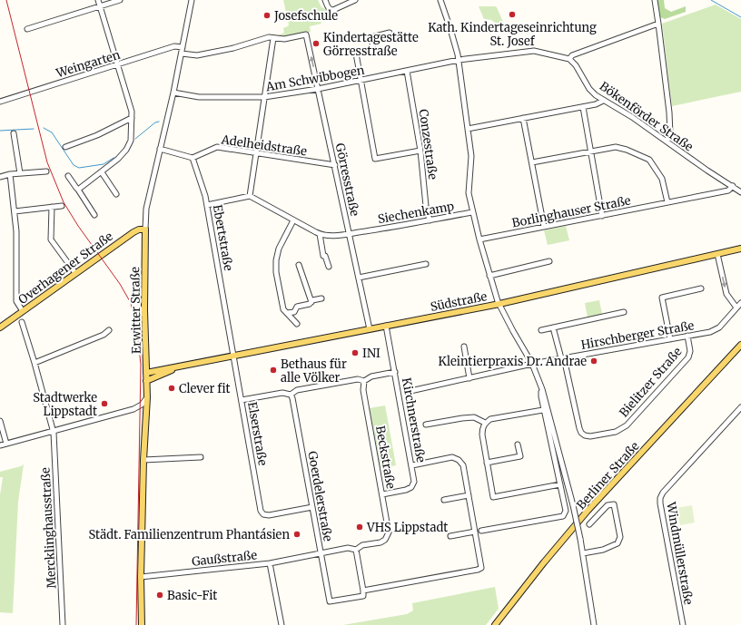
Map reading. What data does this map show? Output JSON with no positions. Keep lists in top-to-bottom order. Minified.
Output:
{"streets":{"main road":["Overhagener Straße","Südstraße","Erwitter Straße","Berliner Straße"],"street":["Weingarten","Am Schwibbogen","Bökenförder Straße","Conzestraße","Adelheidstraße","Görresstraße","Borlinghauser Straße","Siechenkamp","Ebertstraße","Hirschberger Straße","Bielitzer Straße","Kirchnerstraße","Elserstraße","Beckstraße","Goerdelerstraße","Mercklinghausstraße","Windmüllerstraße","Gaußstraße"]},"crossings":[["Weingarten","Erwitter Straße"],["Am Schwibbogen","Conzestraße"],["Am Schwibbogen","Görresstraße"],["Am Schwibbogen","Erwitter Straße"],["Bökenförder Straße","Borlinghauser Straße"],["Conzestraße","Siechenkamp"],["Adelheidstraße","Görresstraße"],["Adelheidstraße","Ebertstraße"],["Görresstraße","Siechenkamp"],["Görresstraße","Südstraße"],["Ebertstraße","Südstraße"],["Ebertstraße","Elserstraße"],["Overhagener Straße","Erwitter Straße"],["Südstraße","Erwitter Straße"],["Südstraße","Kirchnerstraße"],["Südstraße","Elserstraße"],["Erwitter Straße","Gaußstraße"],["Hirschberger Straße","Bielitzer Straße"],["Kirchnerstraße","Beckstraße"],["Elserstraße","Goerdelerstraße"]],"places":["Kath. Kindertageseinrichtung St. Josef","Josefschule","Kindertagestätte Görresstraße","INI","Kleintierpraxis Dr. Andrae","Bethaus für alle Völker","Clever fit","Stadtwerke Lippstadt","VHS Lippstadt","Städt. Familienzentrum Phantásien","Basic-Fit"]}
